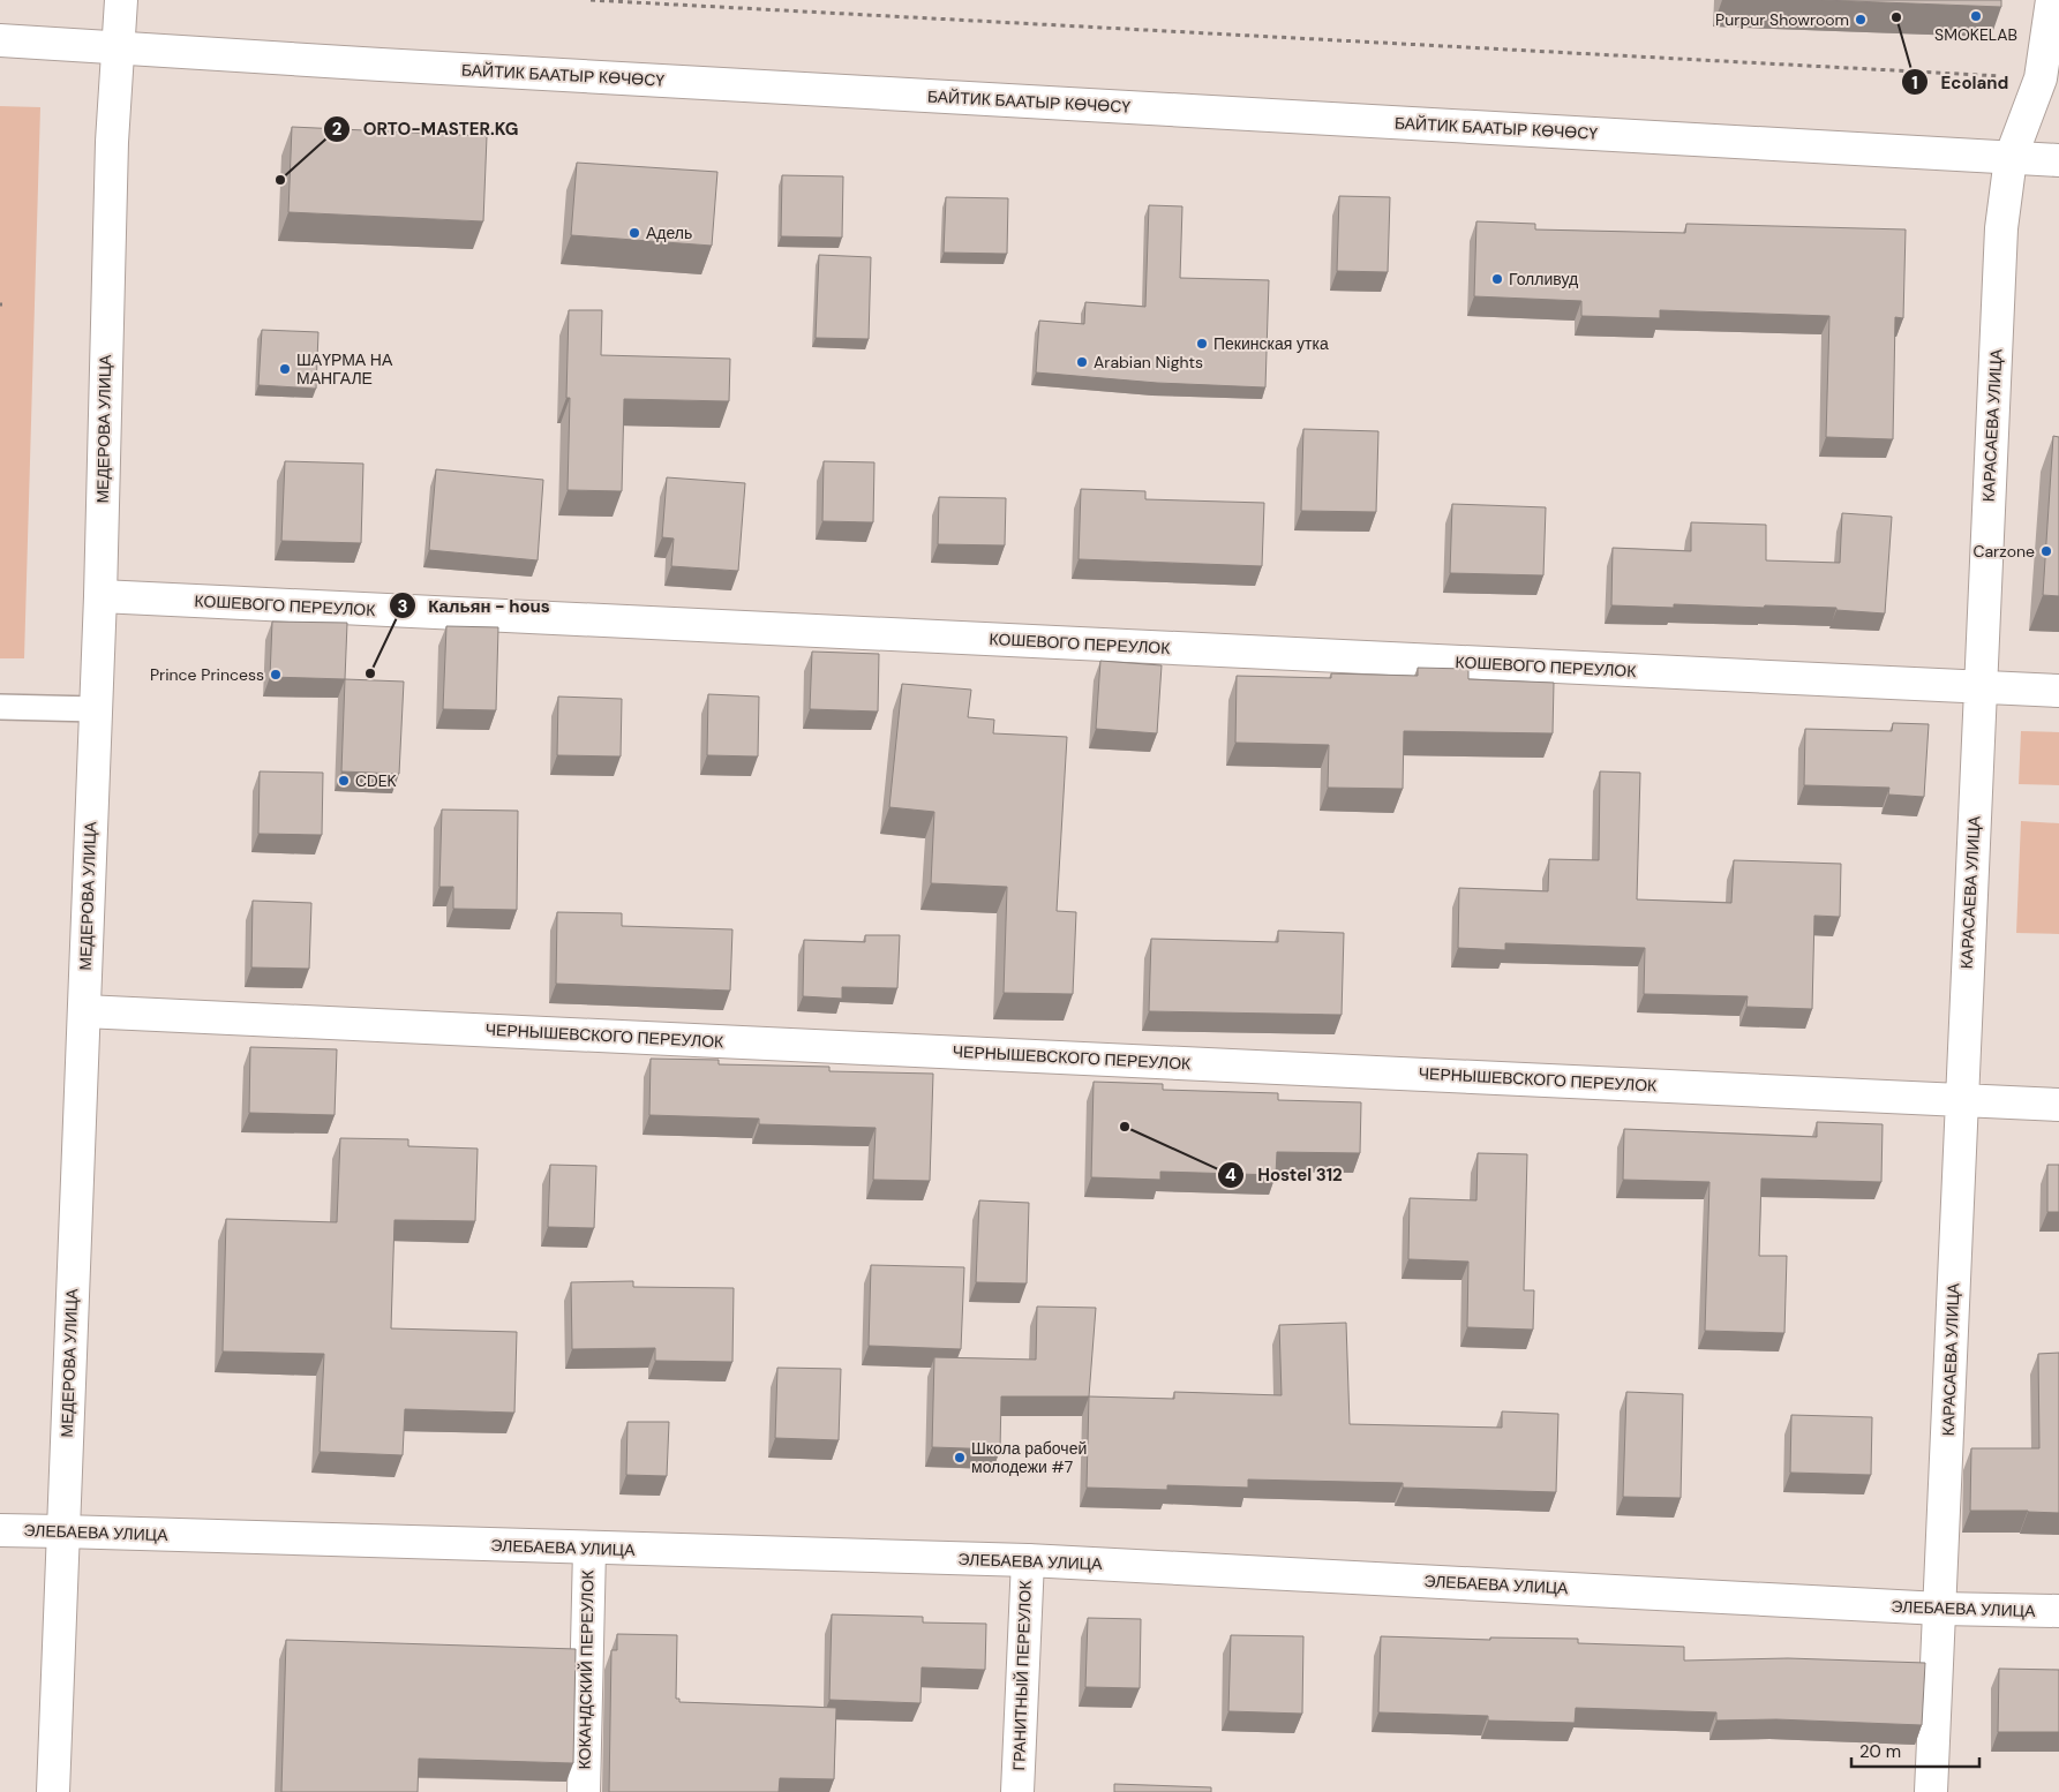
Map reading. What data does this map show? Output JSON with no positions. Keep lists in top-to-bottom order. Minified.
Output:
{"streets":{"street":["БАЙТИК БААТЫР КӨЧӨСҮ","КАРАСАЕВА УЛИЦА","МЕДЕРОВА УЛИЦА","КОШЕВОГО ПЕРЕУЛОК","ЧЕРНЫШЕВСКОГО ПЕРЕУЛОК","ЭЛЕБАЕВА УЛИЦА","КОКАНДСКИЙ ПЕРЕУЛОК","ГРАНИТНЫЙ ПЕРЕУЛОК"]},"crossings":[["БАЙТИК БААТЫР КӨЧӨСҮ","КАРАСАЕВА УЛИЦА"],["БАЙТИК БААТЫР КӨЧӨСҮ","МЕДЕРОВА УЛИЦА"],["КАРАСАЕВА УЛИЦА","КОШЕВОГО ПЕРЕУЛОК"],["КАРАСАЕВА УЛИЦА","ЧЕРНЫШЕВСКОГО ПЕРЕУЛОК"],["КАРАСАЕВА УЛИЦА","ЭЛЕБАЕВА УЛИЦА"],["МЕДЕРОВА УЛИЦА","КОШЕВОГО ПЕРЕУЛОК"],["МЕДЕРОВА УЛИЦА","ЧЕРНЫШЕВСКОГО ПЕРЕУЛОК"],["МЕДЕРОВА УЛИЦА","ЭЛЕБАЕВА УЛИЦА"],["ЭЛЕБАЕВА УЛИЦА","КОКАНДСКИЙ ПЕРЕУЛОК"],["ЭЛЕБАЕВА УЛИЦА","ГРАНИТНЫЙ ПЕРЕУЛОК"]],"places":["SMOKELAB","Ecoland","Purpur Showroom","ORTO-MASTER.KG","Адель","Голливуд","Пекинская утка","Arabian Nights","ШАҮРМА НА МАНГАЛЕ","Carzone","Кальян - hous","Prince Princess","CDEK","Hostel 312","Школа рабочей молодежи #7"],"scale_bar":"20 m"}
